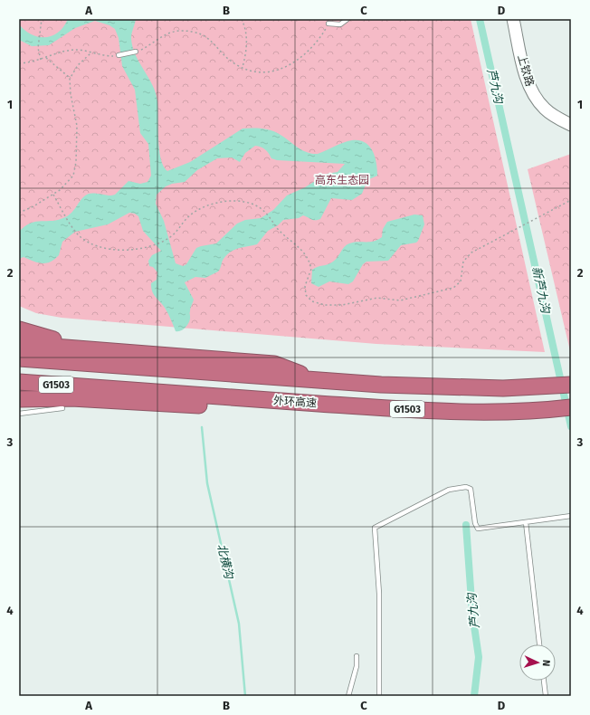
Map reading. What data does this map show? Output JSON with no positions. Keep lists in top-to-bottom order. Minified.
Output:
{"streets":{"highway":["G1503","外环高速"],"street":["上钦路"]},"water":["芦九沟","新芦九沟","北横沟"],"parks":["高东生态园"],"north":"right","grid":{"columns":["A","B","C","D"],"rows":["1","2","3","4"]}}
